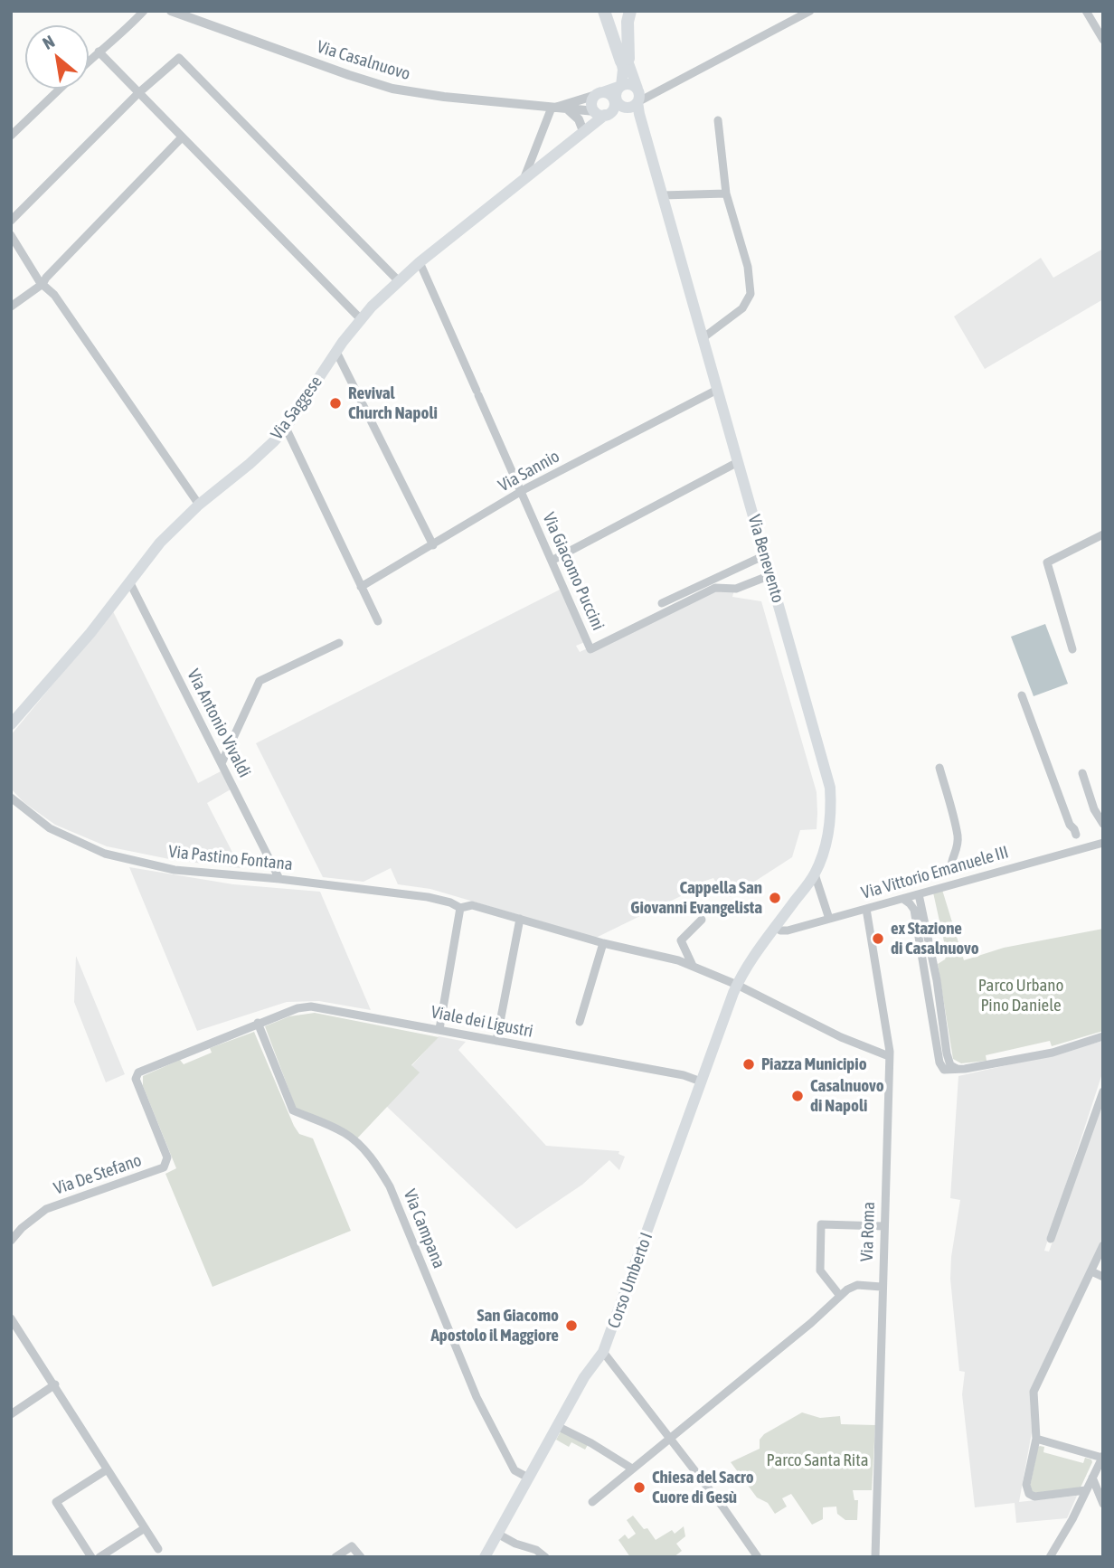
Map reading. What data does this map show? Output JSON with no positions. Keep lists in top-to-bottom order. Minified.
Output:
{"streets":{"main road":["Via Saggese","Via Benevento","Corso Umberto I"],"street":["Via Casalnuovo","Via Sannio","Via Giacomo Puccini","Via Antonio Vivaldi","Via Pastino Fontana","Via Vittorio Emanuele III","Viale dei Ligustri","Via De Stefano","Via Campana","Via Roma"]},"crossings":[["Via Casalnuovo","Via Saggese"],["Via Saggese","Via Benevento"],["Via Saggese","Via Giacomo Puccini"],["Via Saggese","Via Antonio Vivaldi"],["Via Sannio","Via Benevento"],["Via Sannio","Via Giacomo Puccini"],["Via Benevento","Via Giacomo Puccini"],["Via Benevento","Via Pastino Fontana"],["Via Benevento","Via Vittorio Emanuele III"],["Via Benevento","Corso Umberto I"],["Via Antonio Vivaldi","Via Pastino Fontana"],["Via Pastino Fontana","Corso Umberto I"],["Via Vittorio Emanuele III","Via Roma"],["Viale dei Ligustri","Via De Stefano"],["Viale dei Ligustri","Via Campana"],["Viale dei Ligustri","Corso Umberto I"],["Via De Stefano","Via Campana"],["Via Campana","Corso Umberto I"]],"parks":["Parco Urbano Pino Daniele","Parco Santa Rita"],"places":["Revival Church Napoli","Cappella San Giovanni Evangelista","ex Stazione di Casalnuovo","Piazza Municipio","Casalnuovo di Napoli","San Giacomo Apostolo il Maggiore","Chiesa del Sacro Cuore di Gesù"],"north":"top left"}
